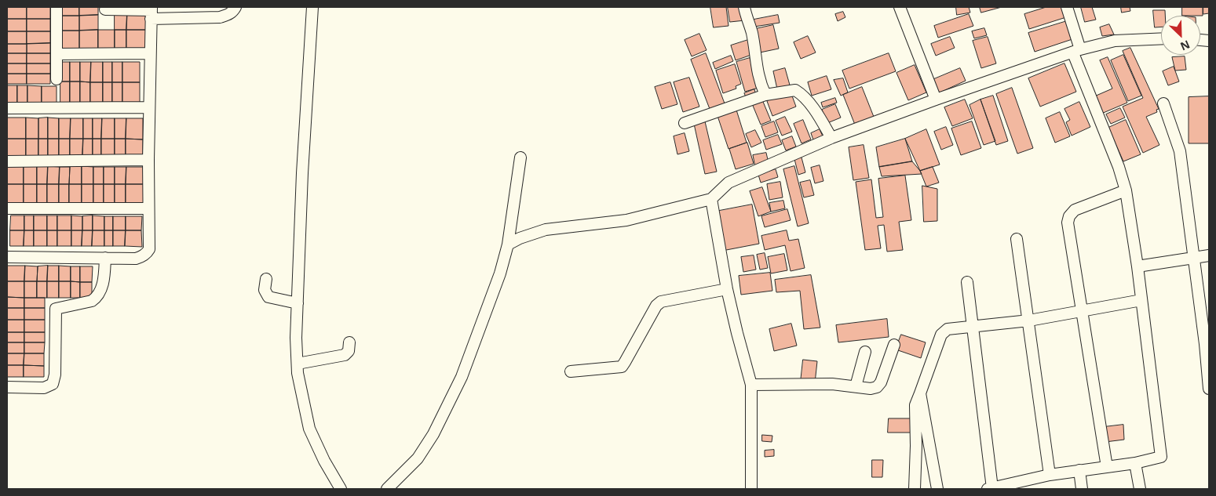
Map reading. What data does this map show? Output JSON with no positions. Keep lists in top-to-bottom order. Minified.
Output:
{"north":"bottom right"}
